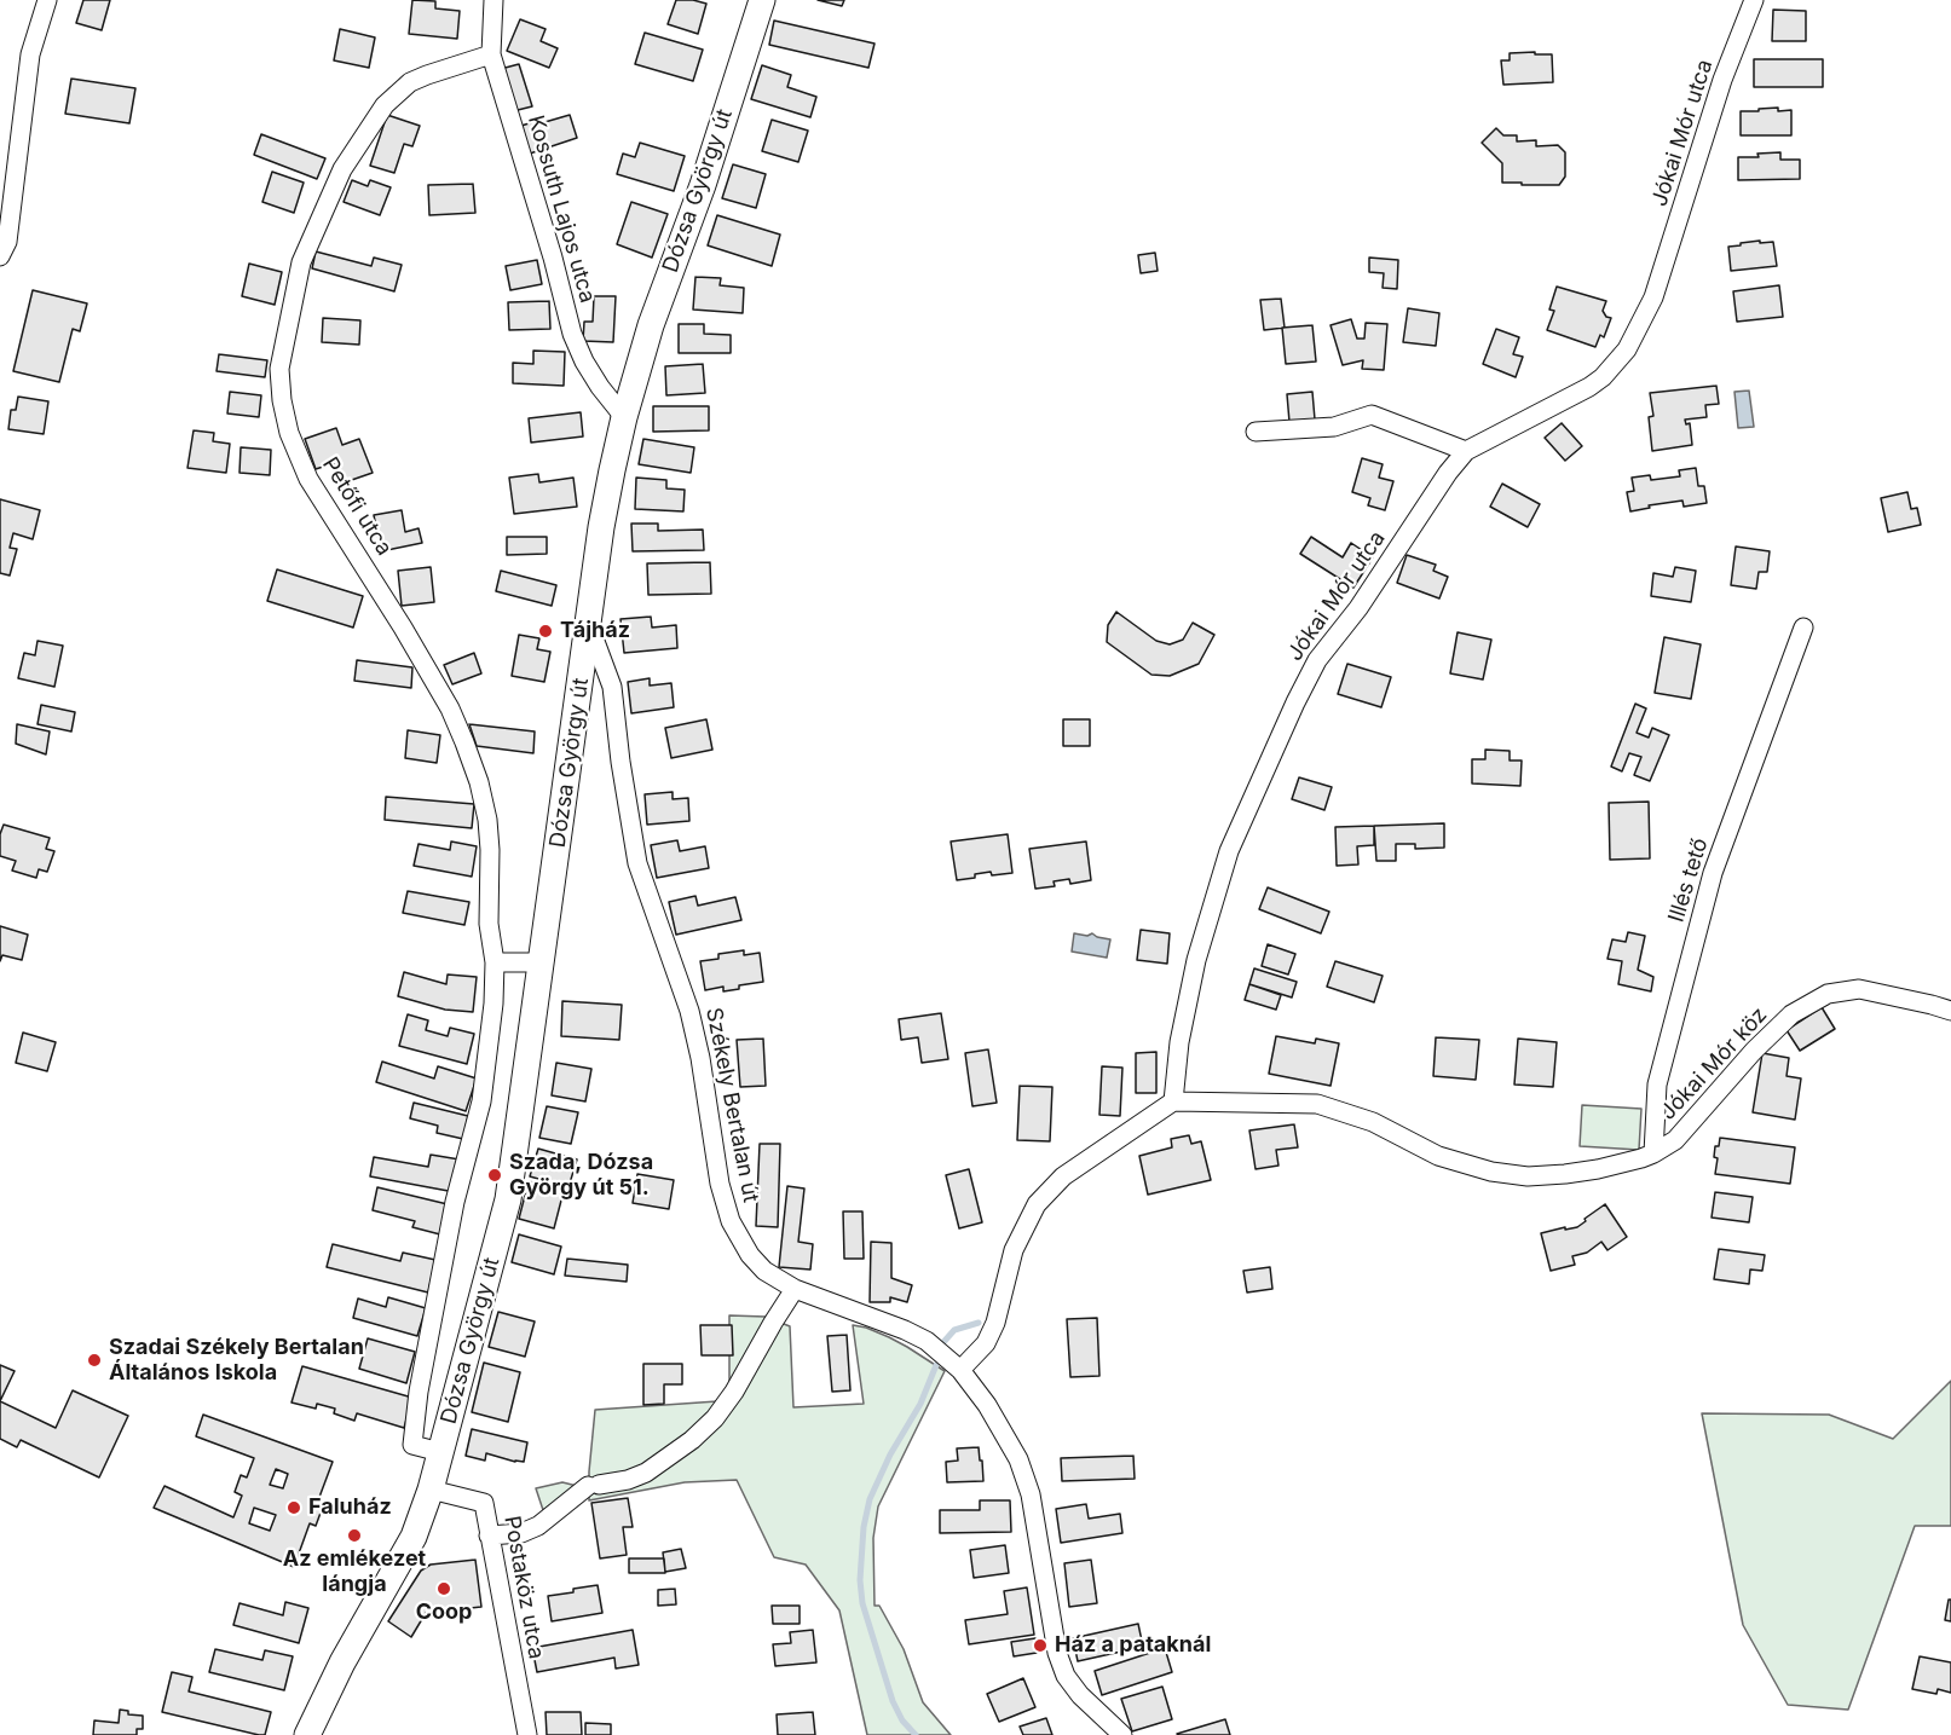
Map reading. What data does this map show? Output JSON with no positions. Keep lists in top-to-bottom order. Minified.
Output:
{"streets":{"main road":["Dózsa György út"],"street":["Jókai Mór utca","Kossuth Lajos utca","Petőfi utca","Illés tető","Jókai Mór köz","Székely Bertalan út","Postaköz utca"]},"crossings":[["Jókai Mór utca","Jókai Mór köz"],["Dózsa György út","Kossuth Lajos utca"],["Dózsa György út","Petőfi utca"],["Dózsa György út","Székely Bertalan út"],["Dózsa György út","Postaköz utca"],["Kossuth Lajos utca","Petőfi utca"],["Illés tető","Jókai Mór köz"]],"places":["Tájház","Szada, Dózsa György út 51.","Szadai Székely Bertalan Általános Iskola","Faluház","Az emlékezet lángja","Coop","Ház a pataknál"]}
